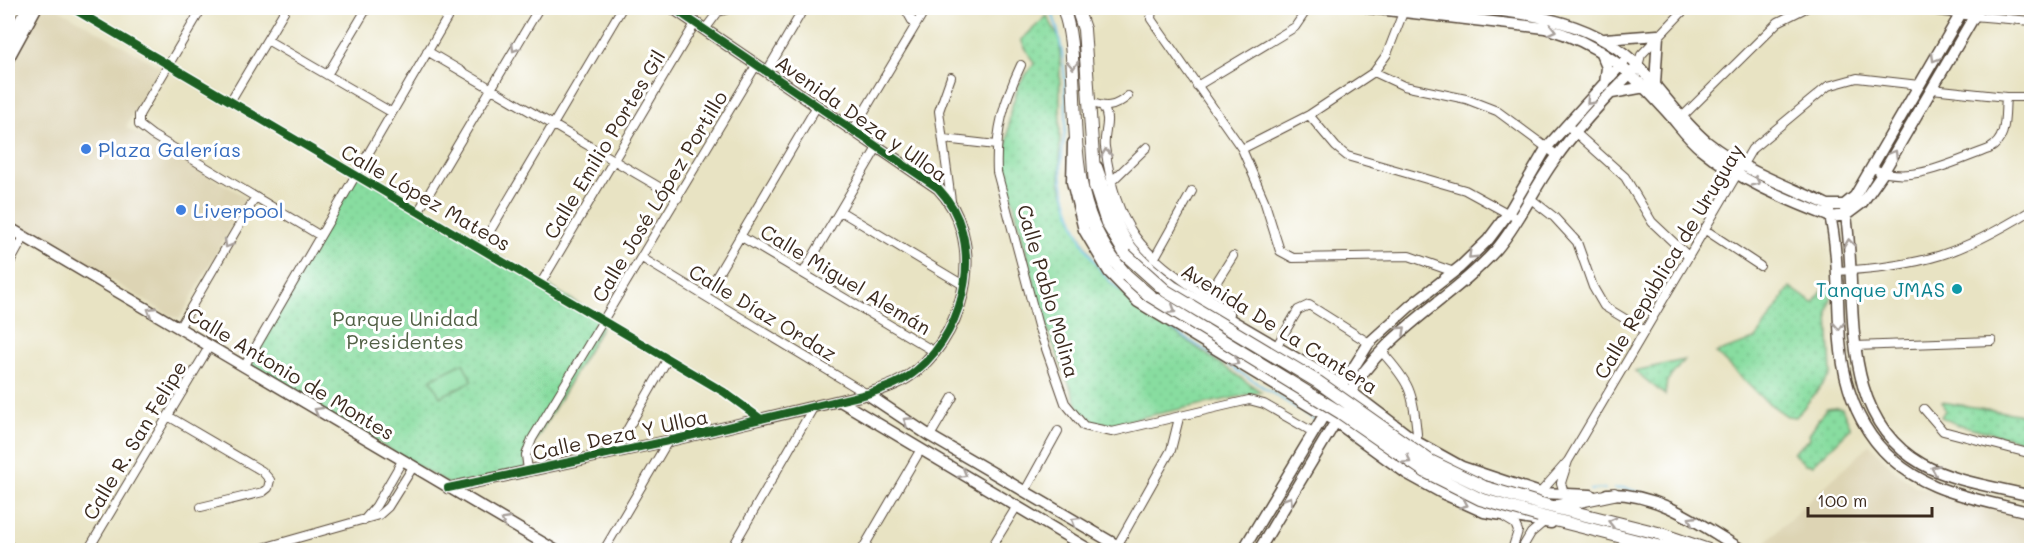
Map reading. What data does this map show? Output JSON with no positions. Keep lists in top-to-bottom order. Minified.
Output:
{"streets":{"main road":["Avenida Deza y Ulloa","Avenida De La Cantera","Calle Antonio de Montes","Calle Deza Y Ulloa"],"street":["Calle Emilio Portes Gil","Calle José López Portillo","Calle López Mateos","Calle República de Uruguay","Calle Miguel Alemán","Calle Pablo Molina","Calle Díaz Ordaz","Calle R. San Felipe"]},"crossings":[["Avenida Deza y Ulloa","Calle Emilio Portes Gil"],["Avenida Deza y Ulloa","Calle José López Portillo"],["Avenida Deza y Ulloa","Calle Miguel Alemán"],["Avenida Deza y Ulloa","Calle Díaz Ordaz"],["Avenida Deza y Ulloa","Calle Deza Y Ulloa"],["Calle Emilio Portes Gil","Calle López Mateos"],["Calle José López Portillo","Calle López Mateos"],["Calle José López Portillo","Calle Díaz Ordaz"],["Calle José López Portillo","Calle Deza Y Ulloa"],["Calle López Mateos","Calle Deza Y Ulloa"],["Calle Díaz Ordaz","Calle Deza Y Ulloa"],["Calle Antonio de Montes","Calle Deza Y Ulloa"],["Calle Antonio de Montes","Calle R. San Felipe"]],"one_way":["Calle Antonio de Montes"],"parks":["Parque Unidad Presidentes"],"places":["Plaza Galerías","Liverpool","Tanque JMAS"],"scale_bar":"100 m"}
